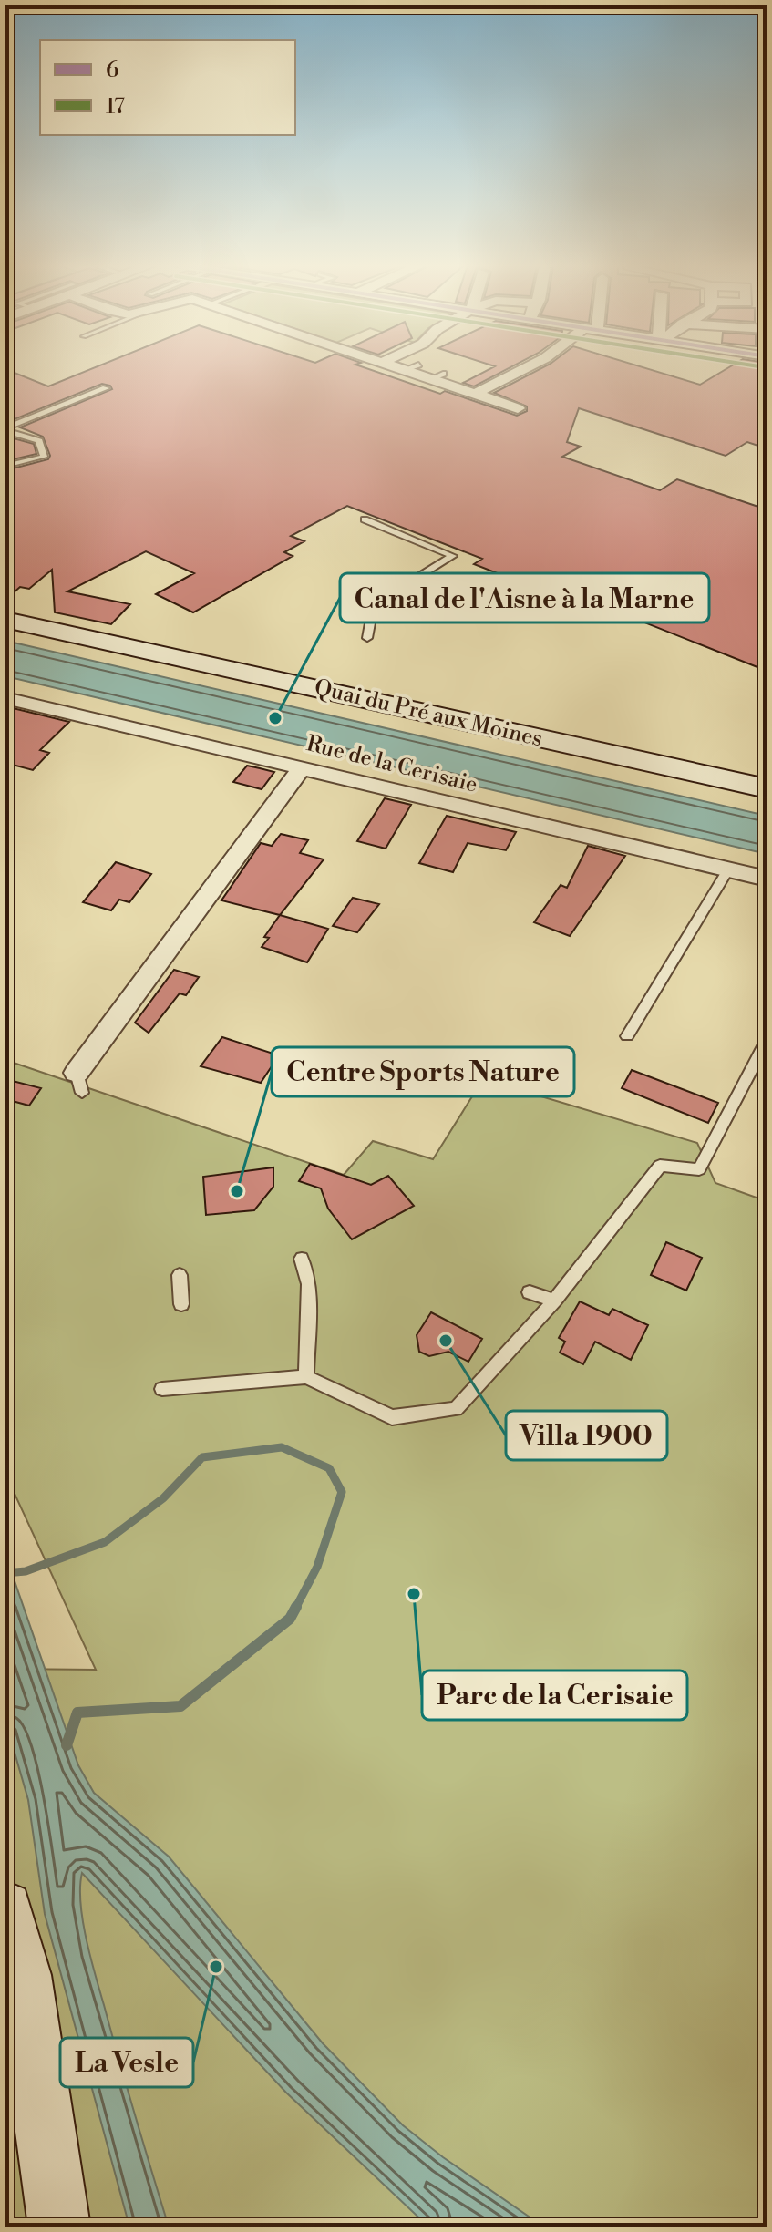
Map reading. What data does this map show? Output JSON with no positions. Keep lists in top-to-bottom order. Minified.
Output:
{"streets":{"street":["Quai du Pré aux Moines","Rue de la Cerisaie"]},"places":["Canal de l'Aisne à la Marne","Centre Sports Nature","Villa 1900","Parc de la Cerisaie","La Vesle"],"legend":["6","17"]}
